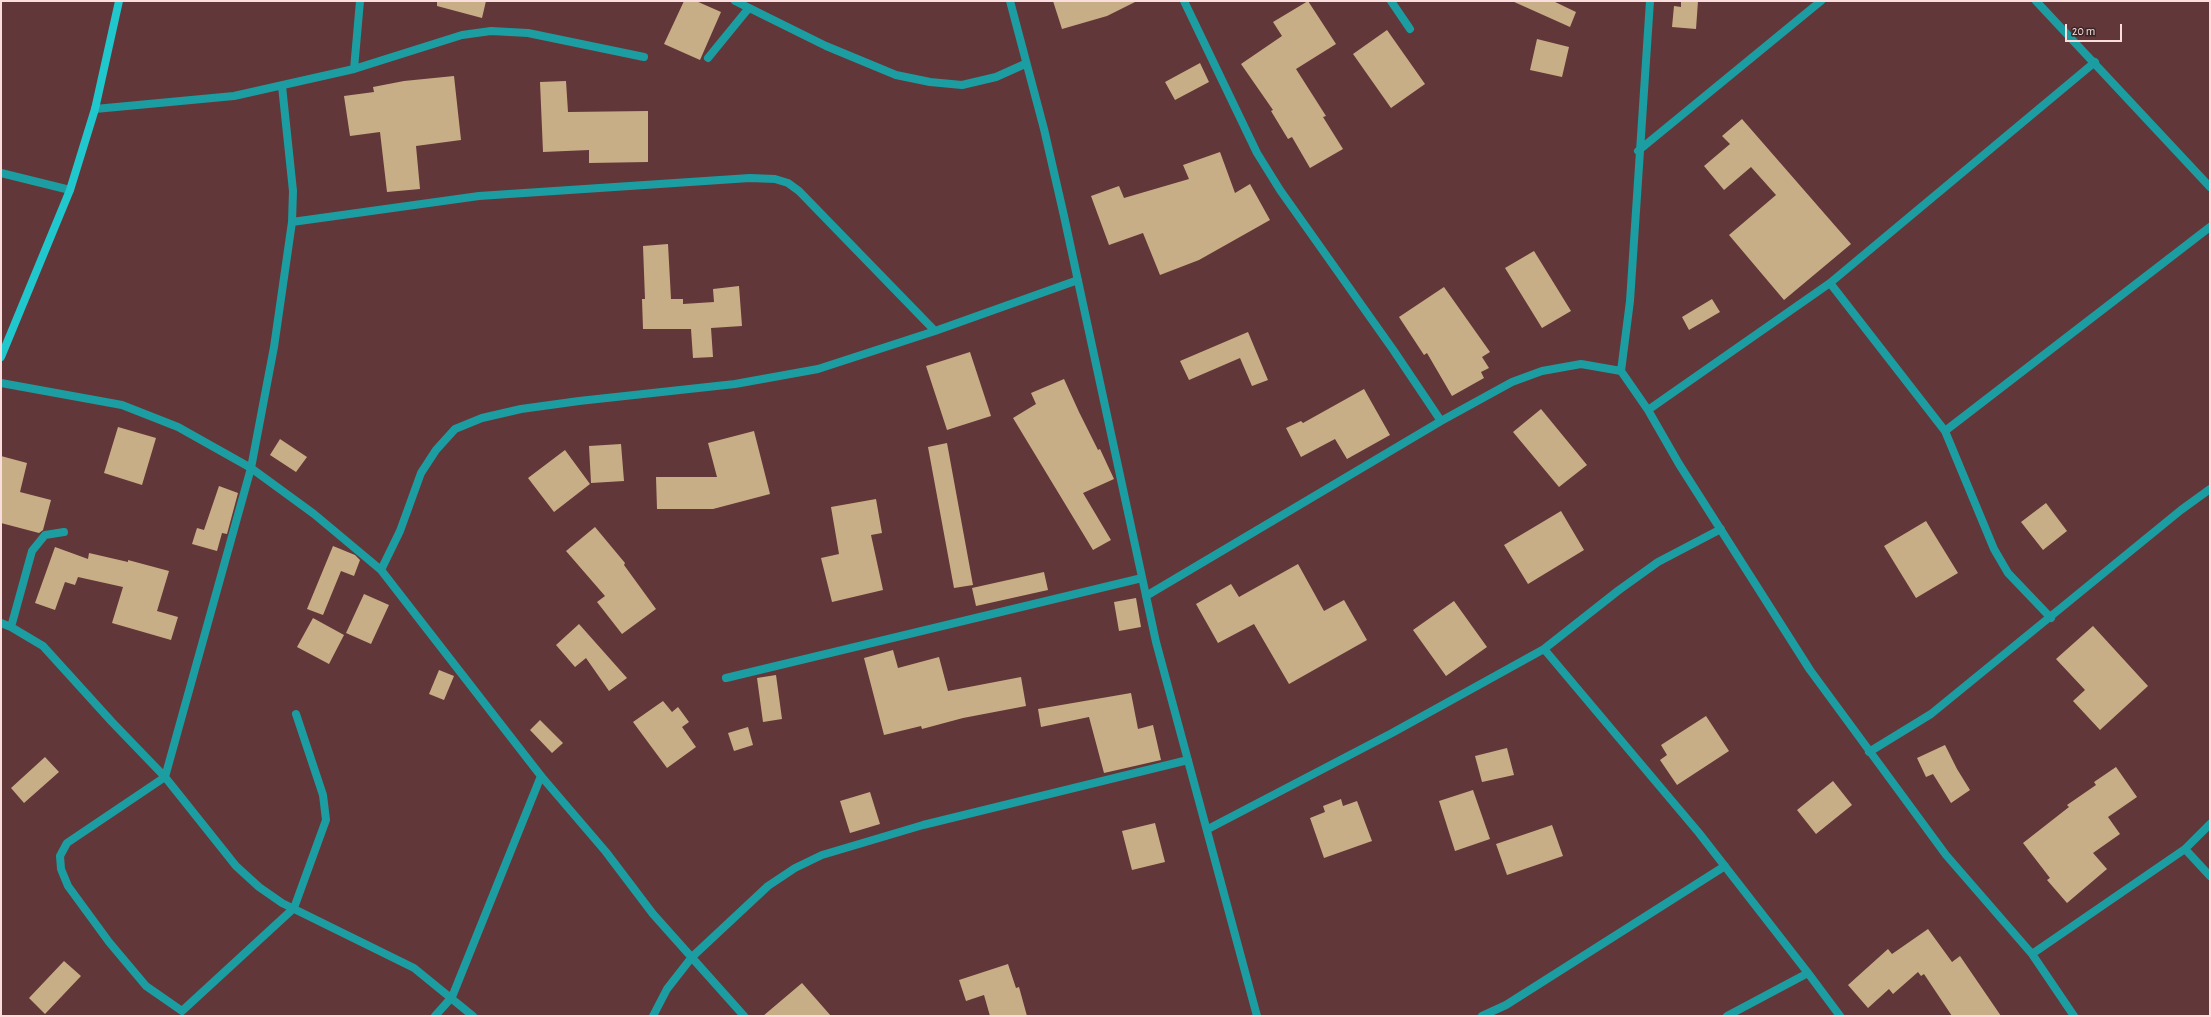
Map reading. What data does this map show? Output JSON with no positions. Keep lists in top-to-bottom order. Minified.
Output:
{"scale_bar":"20 m"}
